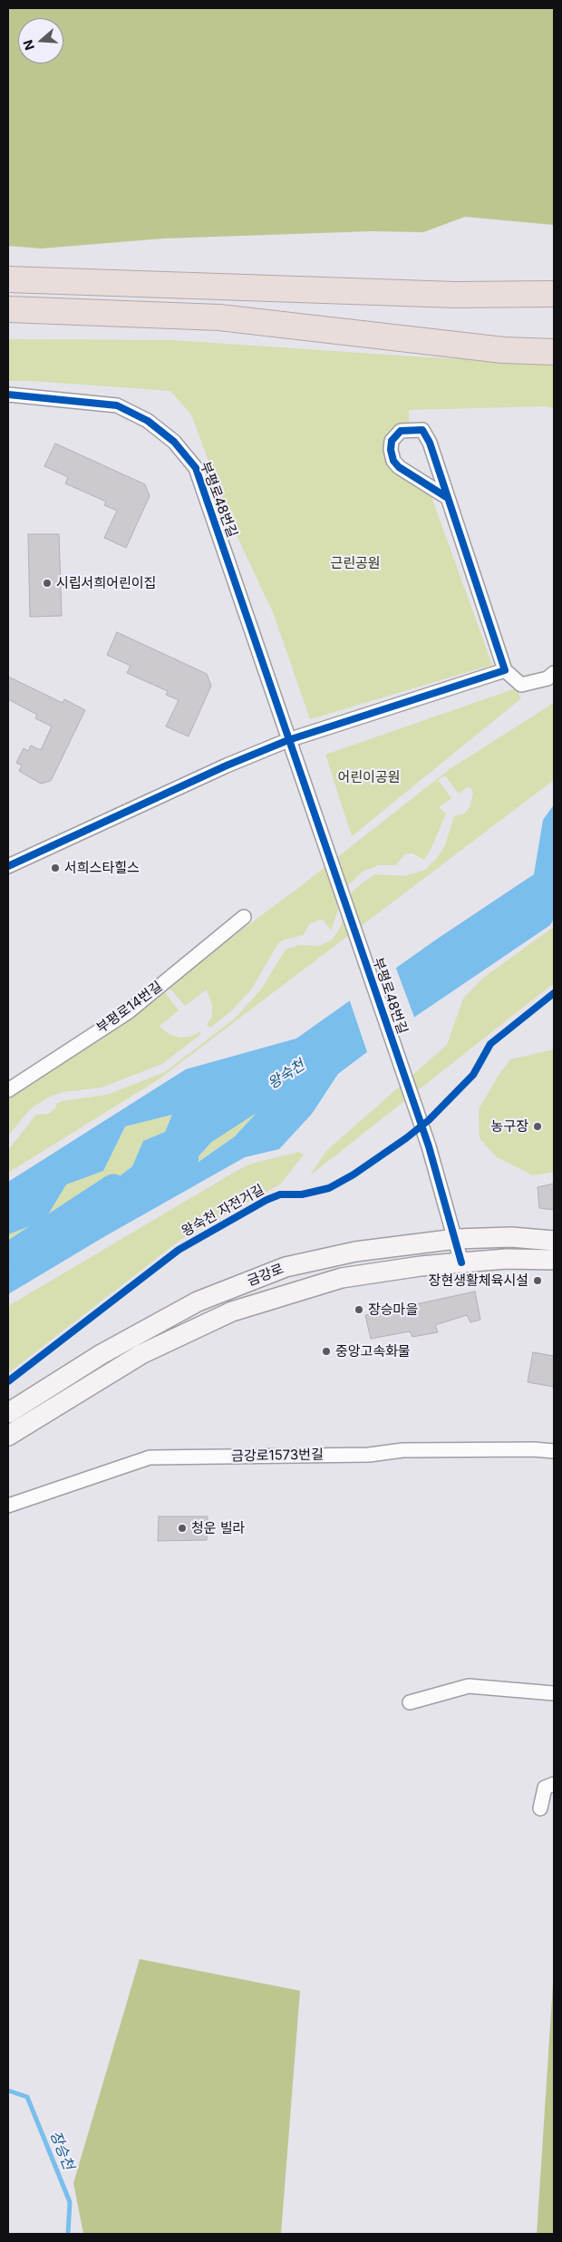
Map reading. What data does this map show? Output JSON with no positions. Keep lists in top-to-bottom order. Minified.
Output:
{"streets":{"main road":["금강로"],"street":["부평로48번길","부평로14번길","금강로1573번길"],"cycle path":["왕숙천 자전거길"]},"crossings":[["부평로48번길","금강로"]],"water":["왕숙천","장승천"],"parks":["근린공원","어린이공원"],"places":["시립서희어린이집","서희스타힐스","농구장","장현생활체육시설","장승마을","중앙고속화물","청운 빌라"],"north":"left"}
